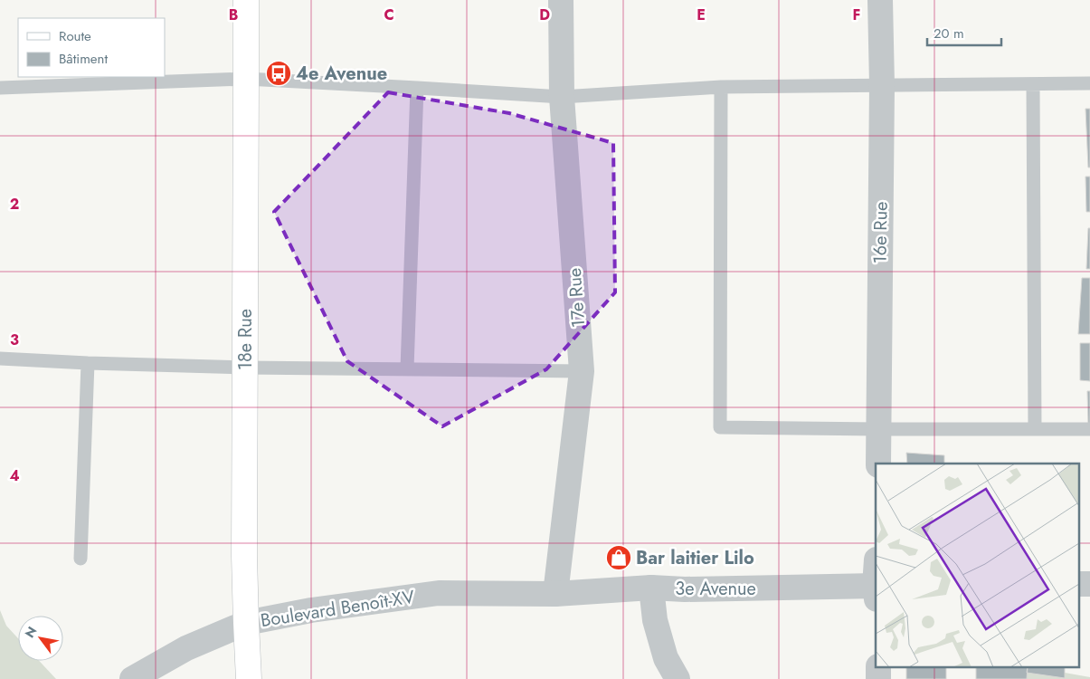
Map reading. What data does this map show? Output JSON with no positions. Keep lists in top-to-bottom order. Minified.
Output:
{"streets":{"main road":["18e Rue"],"street":["16e Rue","17e Rue","3e Avenue","Boulevard Benoît-XV"]},"crossings":[["17e Rue","3e Avenue"],["17e Rue","Boulevard Benoît-XV"],["18e Rue","Boulevard Benoît-XV"],["3e Avenue","Boulevard Benoît-XV"]],"places":{"bus stop":["4e Avenue"],"shop":["Bar laitier Lilo"]},"legend":["Route","Bâtiment"],"scale_bar":"20 m","north":"top left","grid":{"columns":["B","C","D","E","F"],"rows":["2","3","4"]}}
